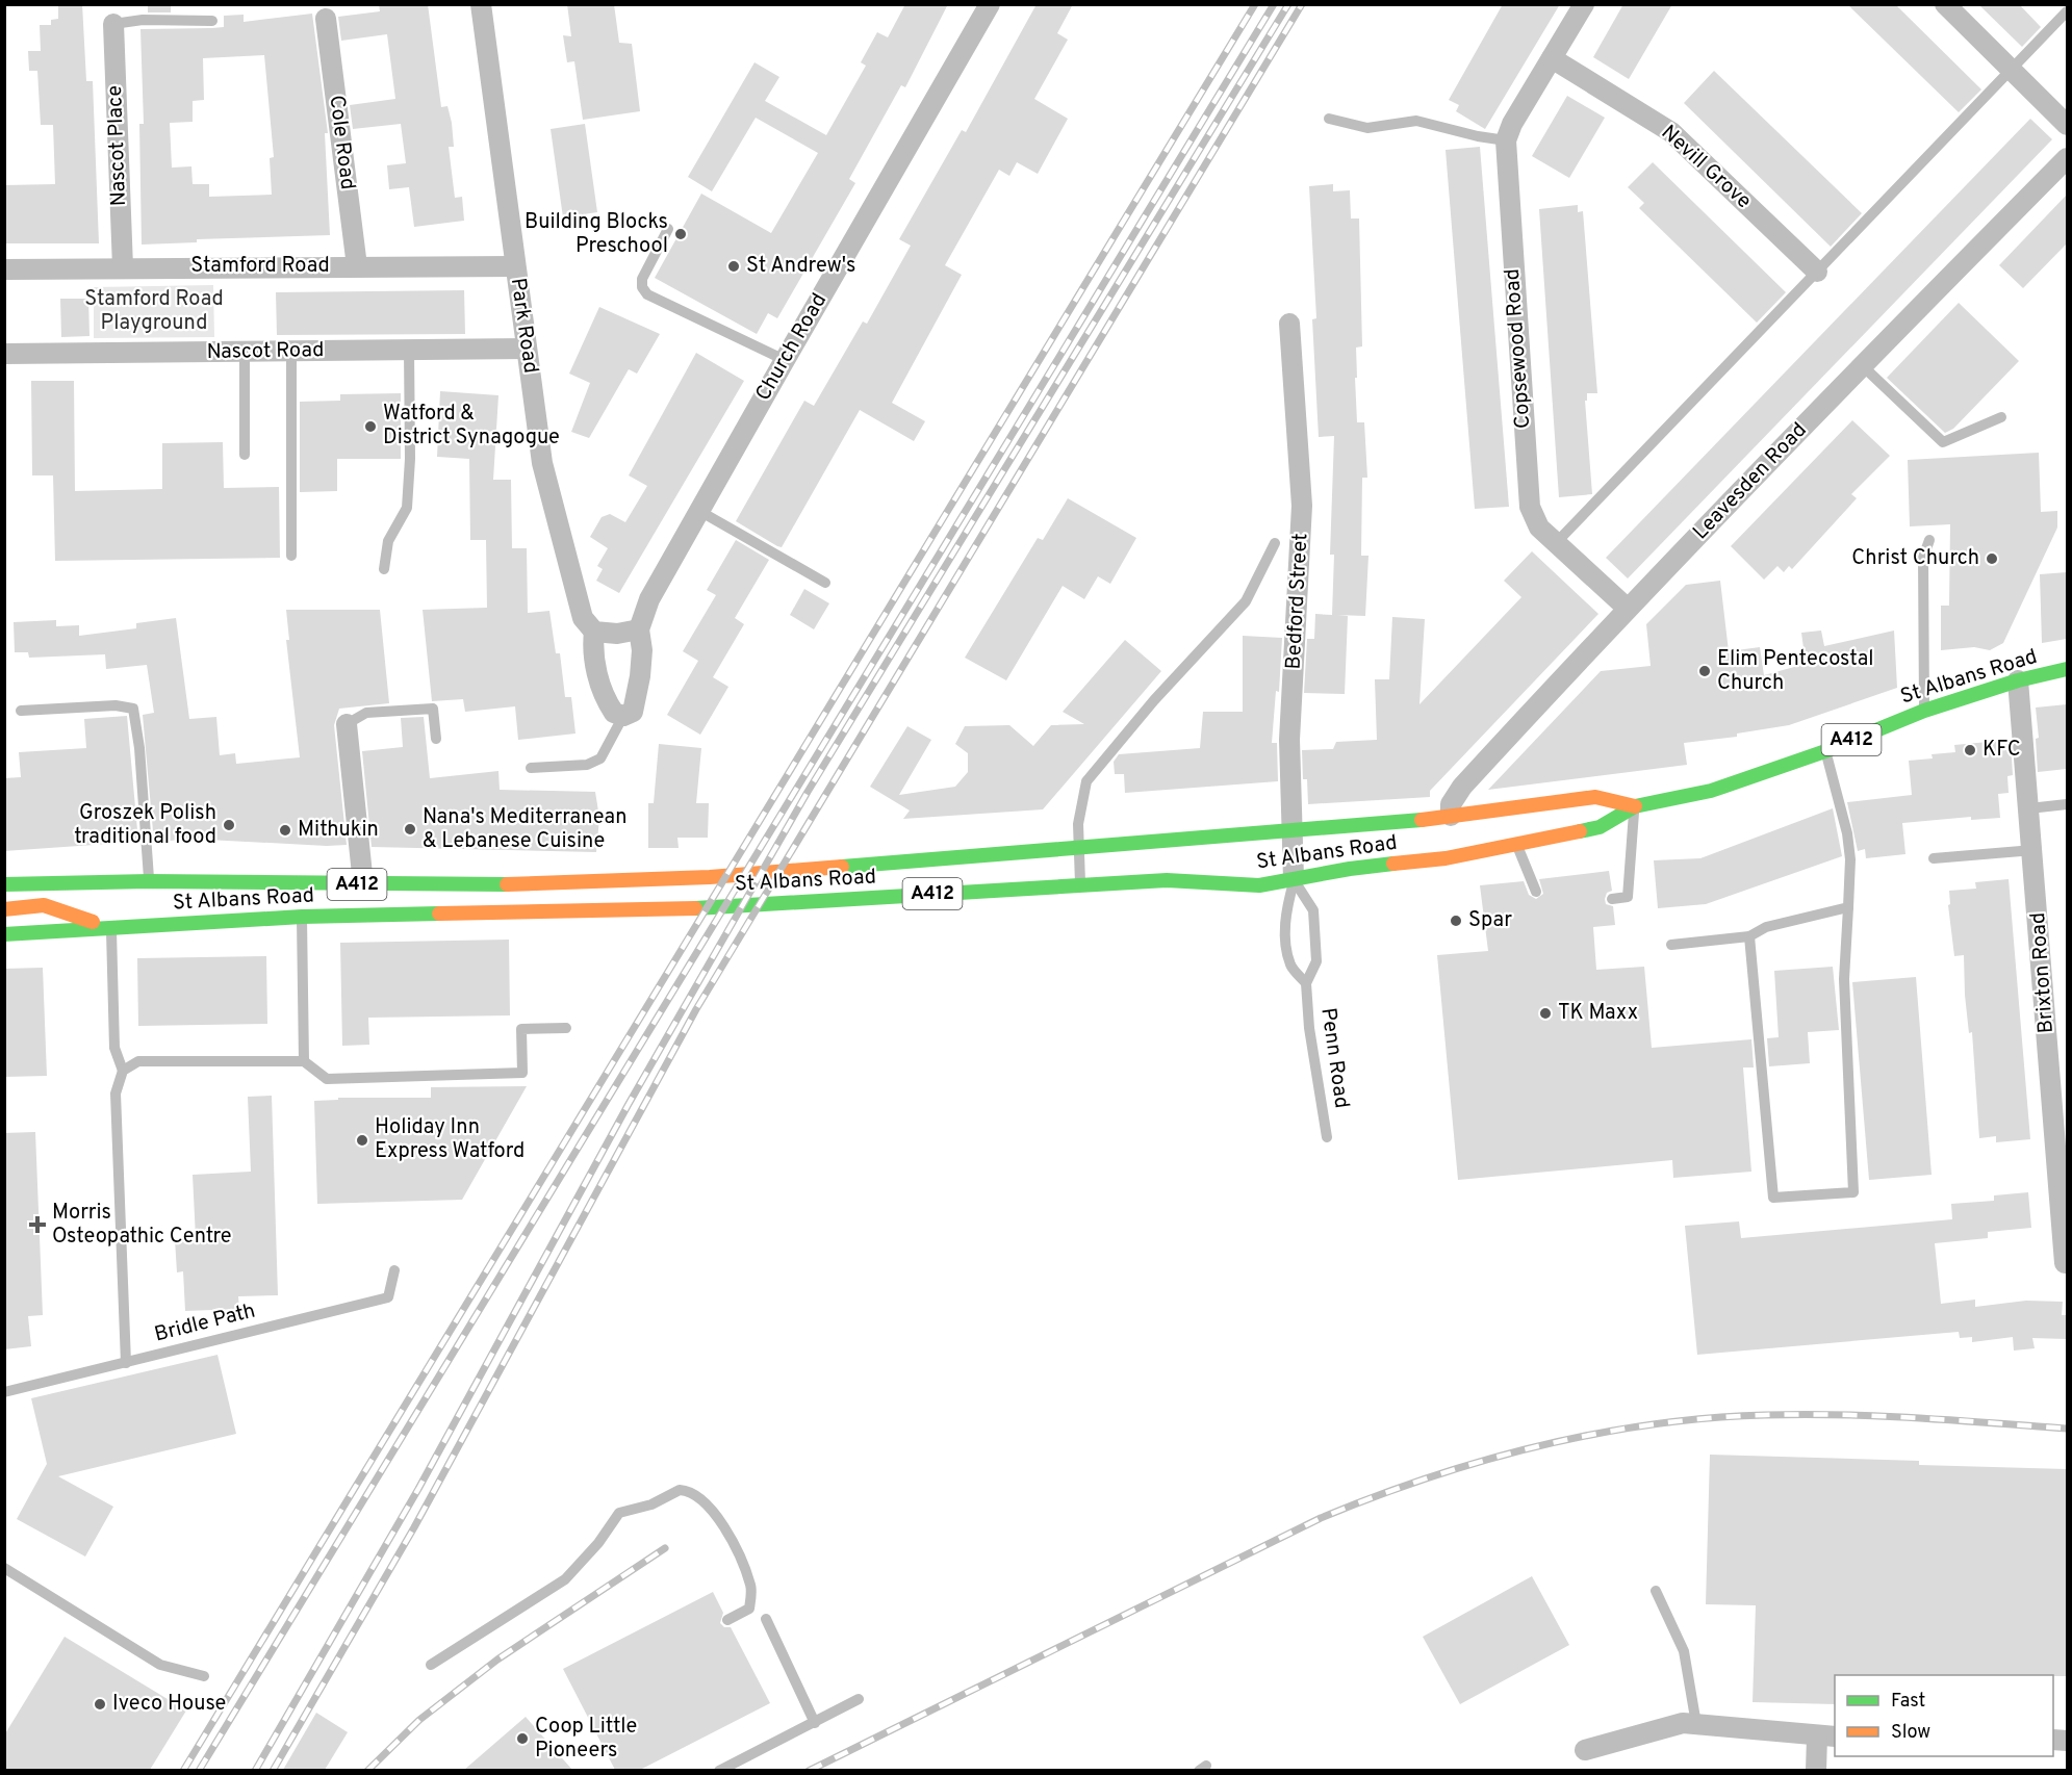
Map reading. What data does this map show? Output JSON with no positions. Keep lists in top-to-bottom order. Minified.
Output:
{"streets":{"main road":["St Albans Road","A412"],"street":["Cole Road","Nascot Place","Nevill Grove","Stamford Road","Park Road","Church Road","Copsewood Road","Nascot Road","Leavesden Road","Bedford Street","Brixton Road"],"lane":["Penn Road","Bridle Path"]},"crossings":[["Cole Road","Stamford Road"],["Nascot Place","Stamford Road"],["Stamford Road","Park Road"],["Park Road","Nascot Road"],["Copsewood Road","Leavesden Road"],["Leavesden Road","St Albans Road"],["Bedford Street","St Albans Road"],["Bedford Street","Penn Road"],["St Albans Road","Brixton Road"],["St Albans Road","Penn Road"]],"parks":["Stamford Road Playground"],"places":{"other":["Building Blocks Preschool","St Andrew's","Watford & District Synagogue","Christ Church","Elim Pentecostal Church","KFC","Groszek Polish traditional food","Nana's Mediterranean & Lebanese Cuisine","Mithukin","Spar","TK Maxx","Holiday Inn Express Watford","Iveco House","Coop Little Pioneers"],"health":["Morris Osteopathic Centre"]},"legend":["Fast","Slow"]}
